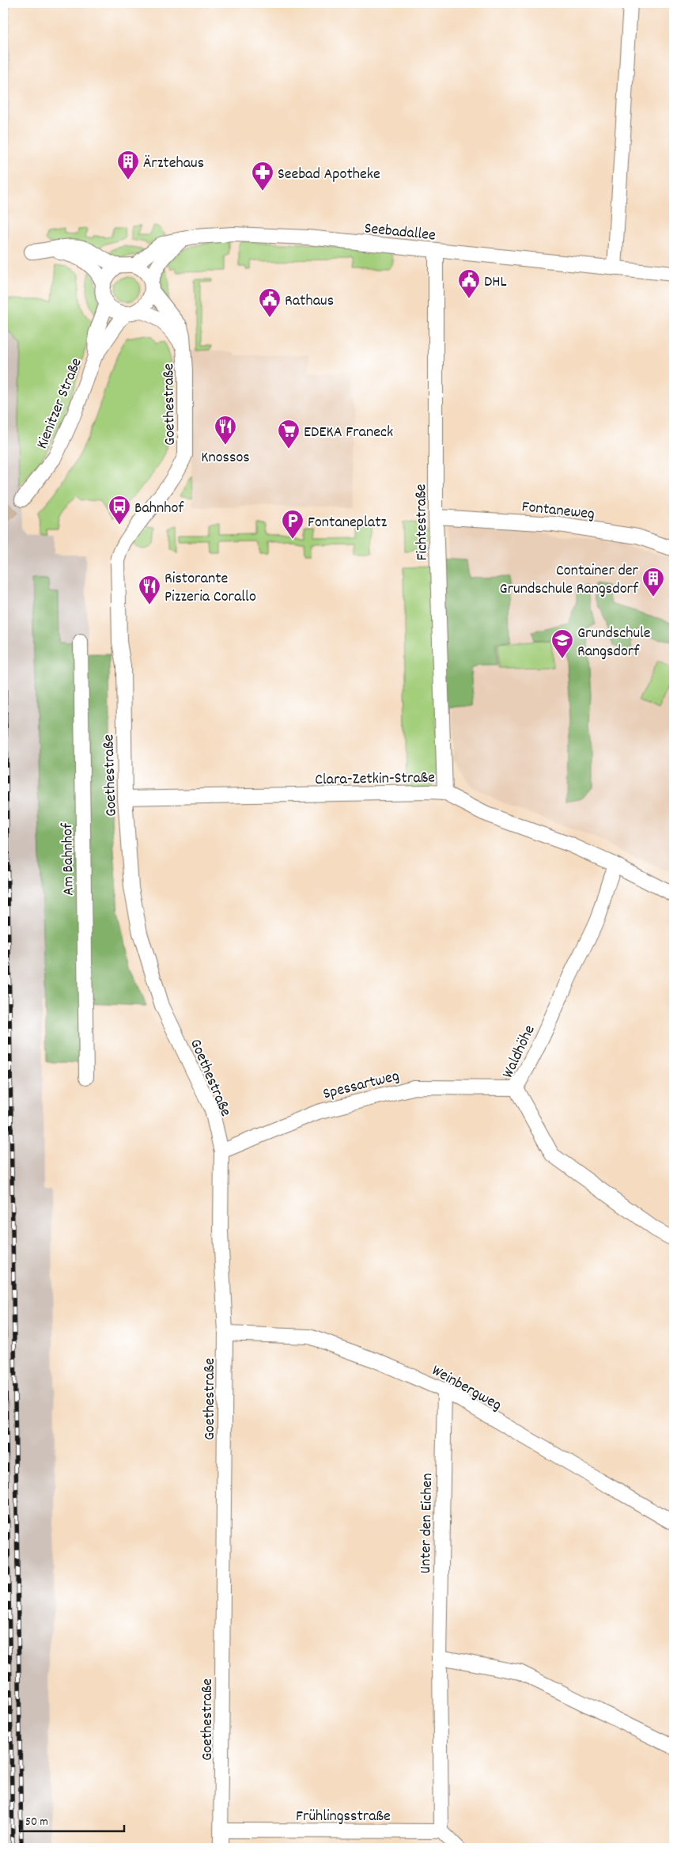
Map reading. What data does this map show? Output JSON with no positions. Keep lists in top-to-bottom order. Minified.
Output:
{"streets":{"street":["Seebadallee","Kienitzer Straße","Goethestraße","Fontaneweg","Fichtestraße","Clara-Zetkin-Straße","Am Bahnhof","Waldhöhe","Spessartweg","Weinbergweg","Unter den Eichen","Frühlingsstraße"]},"crossings":[["Seebadallee","Kienitzer Straße"],["Seebadallee","Goethestraße"],["Seebadallee","Fichtestraße"],["Kienitzer Straße","Goethestraße"],["Goethestraße","Clara-Zetkin-Straße"],["Goethestraße","Spessartweg"],["Goethestraße","Weinbergweg"],["Goethestraße","Frühlingsstraße"],["Fontaneweg","Fichtestraße"],["Fichtestraße","Clara-Zetkin-Straße"],["Clara-Zetkin-Straße","Waldhöhe"],["Waldhöhe","Spessartweg"],["Weinbergweg","Unter den Eichen"],["Unter den Eichen","Frühlingsstraße"]],"places":{"building":["Ärztehaus","Container der Grundschule Rangsdorf"],"pharmacy":["Seebad Apotheke"],"public building":["DHL","Rathaus"],"restaurant":["Knossos","Ristorante Pizzeria Corallo"],"supermarket":["EDEKA Franeck"],"bus stop":["Bahnhof"],"parking":["Fontaneplatz"],"school or university":["Grundschule Rangsdorf"]},"scale_bar":"50 m"}
